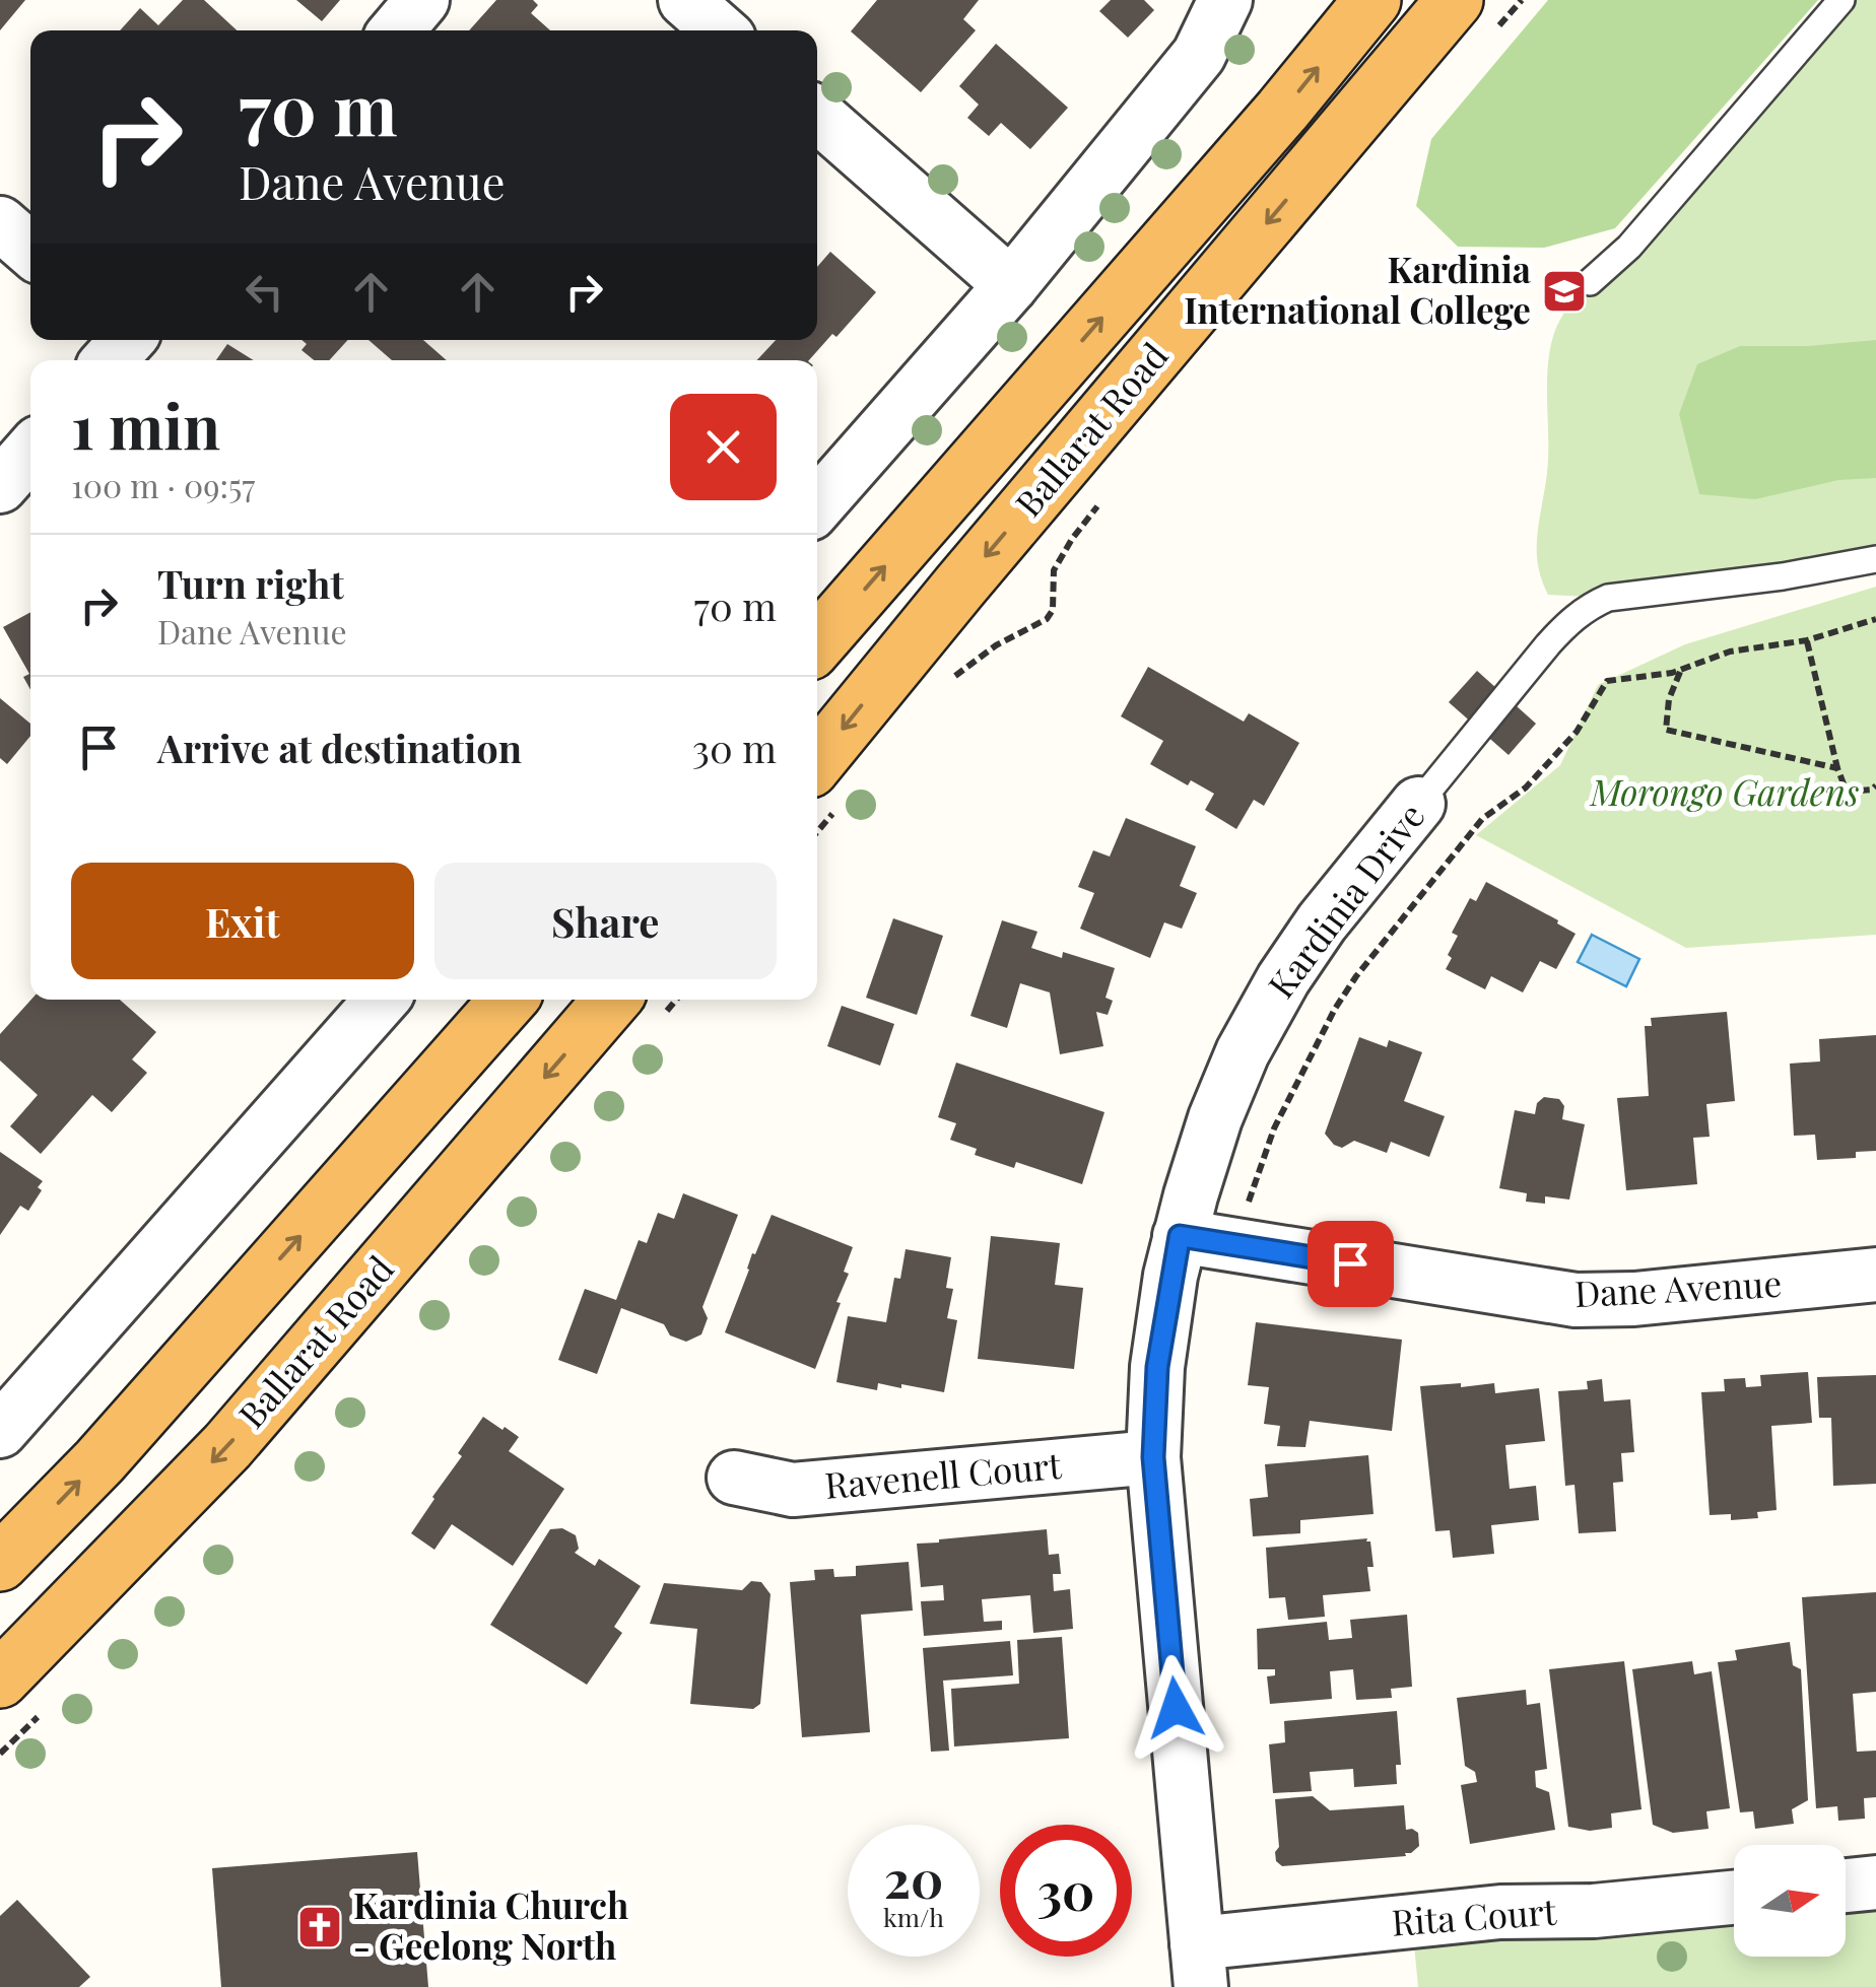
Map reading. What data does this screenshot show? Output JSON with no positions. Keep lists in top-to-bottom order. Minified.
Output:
{"streets":{"highway":["Ballarat Road"],"street":["Kardinia Drive","Dane Avenue","Ravenell Court","Rita Court"]},"crossings":[["Kardinia Drive","Dane Avenue"],["Kardinia Drive","Ravenell Court"],["Kardinia Drive","Rita Court"]],"parks":["Morongo Gardens"],"places":{"school or university":["Kardinia International College"],"church":["Kardinia Church - Geelong North"]},"north":"right","page":{"turn":["70 m","Dane Avenue"],"heading":["1 min","100 m · 09:57"],"list":[{"name":"Turn right","note":"Dane Avenue","value":"70 m"},{"name":"Arrive at destination","value":"30 m"}],"buttons":["Exit","Share"],"speed":"20 km/h","limit":"30"}}
